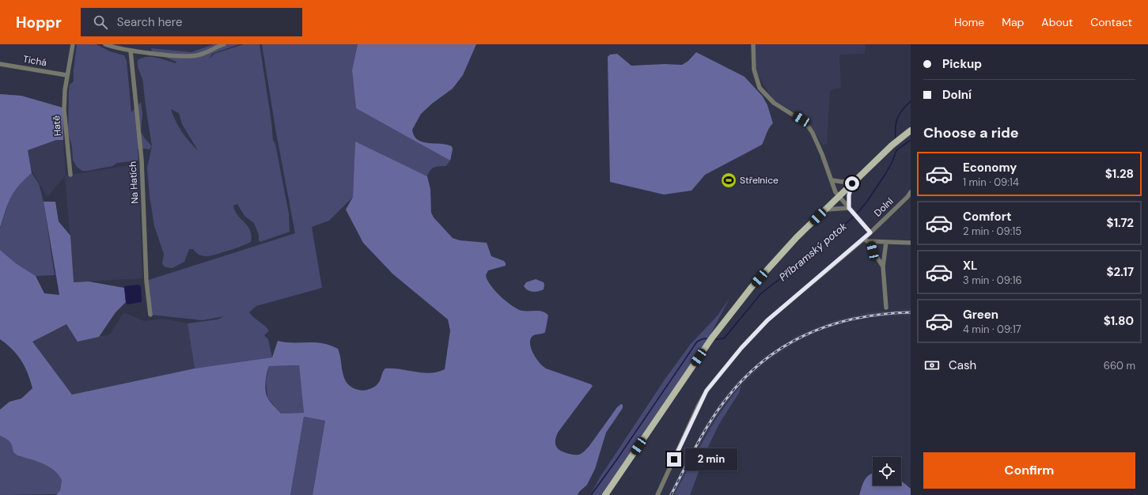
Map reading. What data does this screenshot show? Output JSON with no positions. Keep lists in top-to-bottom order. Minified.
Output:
{"streets":{"street":["Tichá","Hatě","Na Hatích","Dolní"]},"crossings":[["Tichá","Hatě"]],"water":["Příbramský potok"],"places":{"sports":["Střelnice"]},"page":{"header":"Hoppr","search":"Search here","nav":["Home","Map","About","Contact"],"banner":["Pickup","Dolní"],"heading":"Choose a ride","list":[{"name":"Economy","note":"1 min · 09:14","value":"$1.28"},{"name":"Comfort","note":"2 min · 09:15","value":"$1.72"},{"name":"XL","note":"3 min · 09:16","value":"$2.17"},{"name":"Green","note":"4 min · 09:17","value":"$1.80"}],"pay":["Cash","660 m"],"buttons":"Confirm","bubble":"2 min"}}
